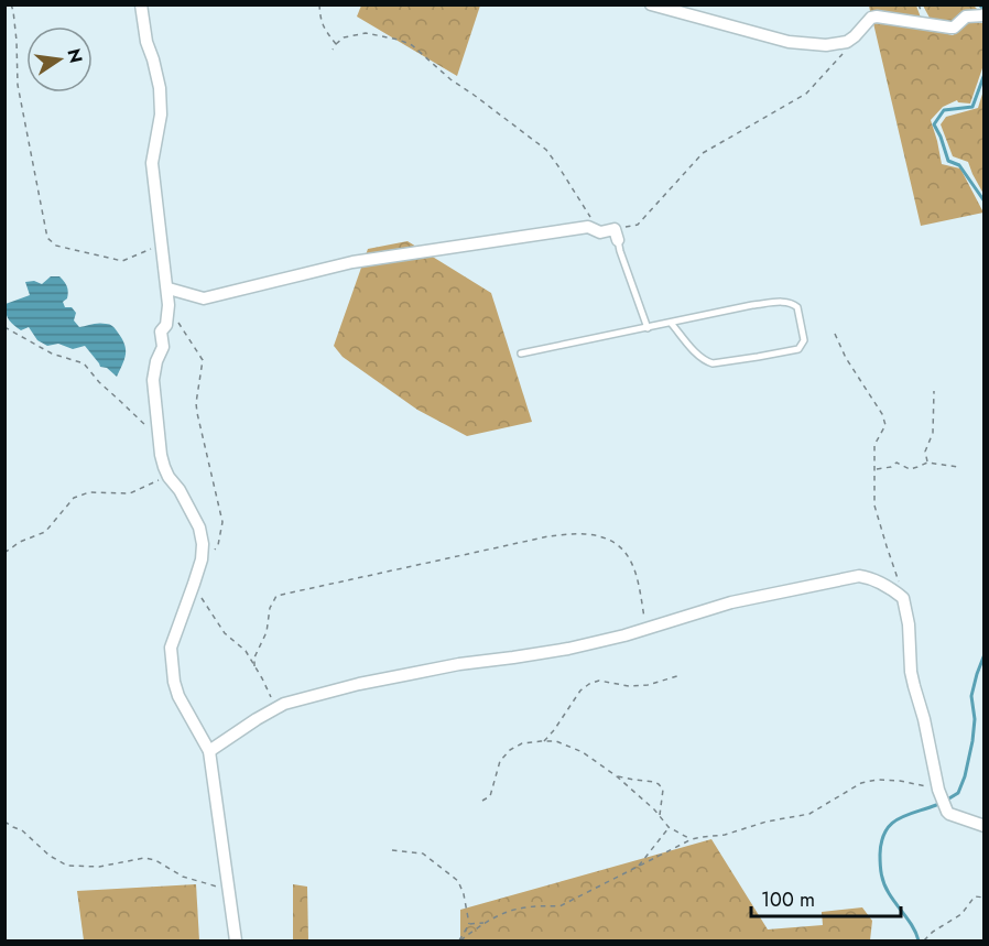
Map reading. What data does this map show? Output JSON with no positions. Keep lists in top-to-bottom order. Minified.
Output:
{"scale_bar":"100 m","north":"right"}
